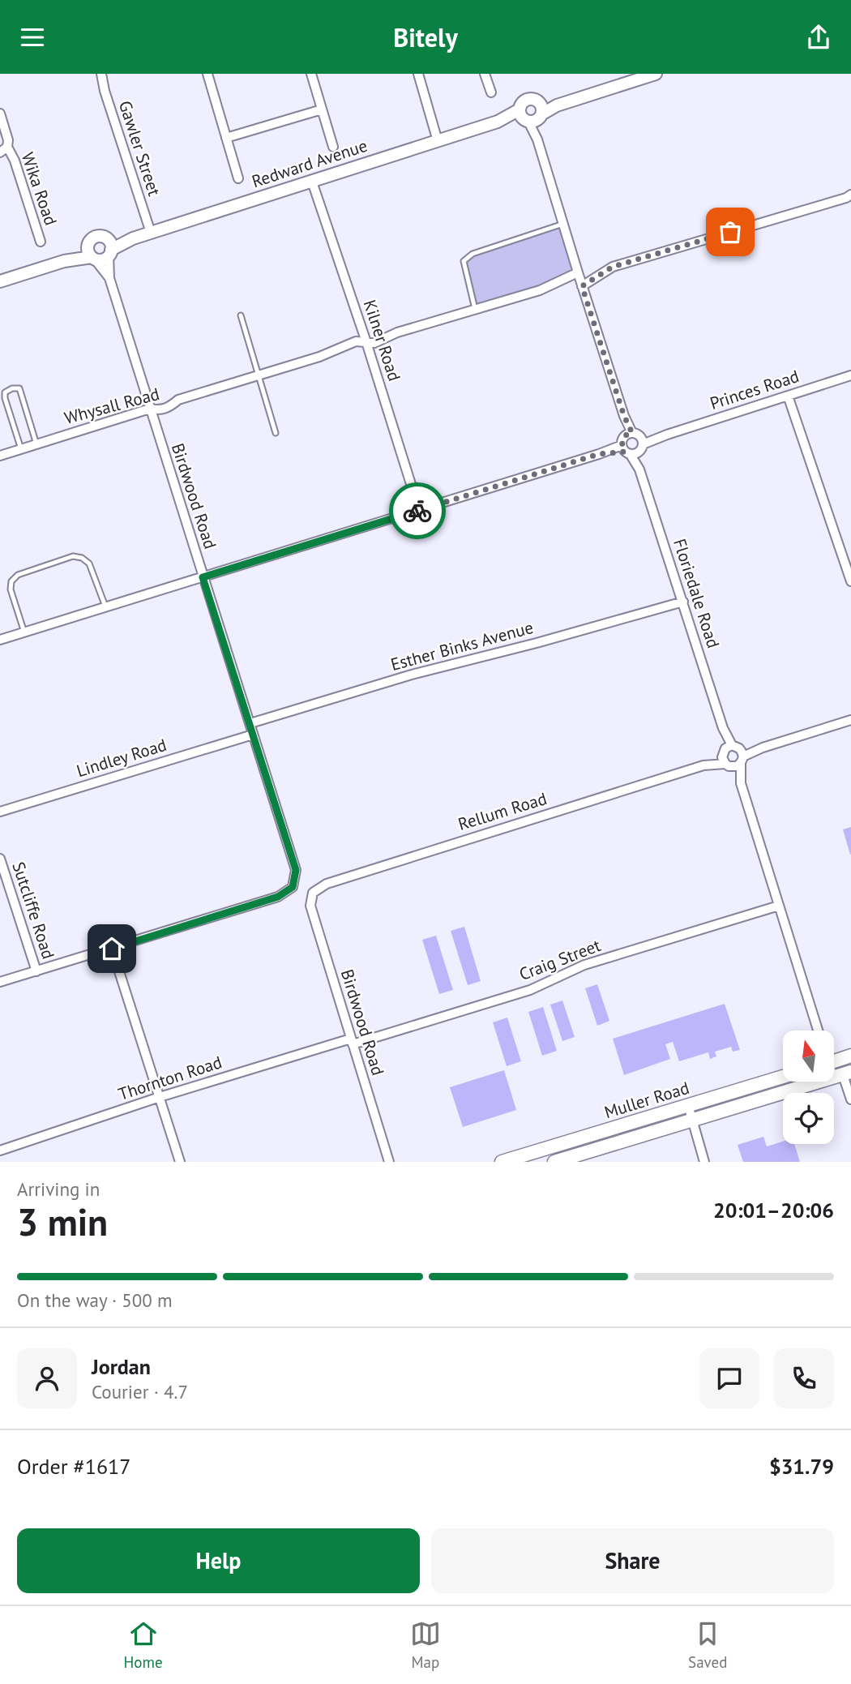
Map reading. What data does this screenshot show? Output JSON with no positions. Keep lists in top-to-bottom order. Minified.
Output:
{"streets":{"main road":["Muller Road"],"street":["Gawler Street","Redward Avenue","Wika Road","Kilner Road","Princes Road","Whysall Road","Birdwood Road","Floriedale Road","Esther Binks Avenue","Lindley Road","Rellum Road","Sutcliffe Road","Craig Street","Thornton Road"]},"crossings":[["Gawler Street","Redward Avenue"],["Redward Avenue","Kilner Road"],["Redward Avenue","Birdwood Road"],["Redward Avenue","Floriedale Road"],["Kilner Road","Princes Road"],["Kilner Road","Whysall Road"],["Princes Road","Birdwood Road"],["Princes Road","Floriedale Road"],["Whysall Road","Birdwood Road"],["Whysall Road","Floriedale Road"],["Birdwood Road","Esther Binks Avenue"],["Birdwood Road","Lindley Road"],["Birdwood Road","Rellum Road"],["Birdwood Road","Craig Street"],["Birdwood Road","Thornton Road"],["Floriedale Road","Esther Binks Avenue"],["Floriedale Road","Rellum Road"],["Floriedale Road","Craig Street"],["Craig Street","Thornton Road"]],"north":"top","page":{"header":"Bitely","heading":["3 min","Arriving in","20:01–20:06"],"panel":["Jordan","Courier · 4.7","Order #1617","$31.79"],"bar":"On the way · 500 m","buttons":["Help","Share"],"tabs":["Home","Map","Saved"]}}
